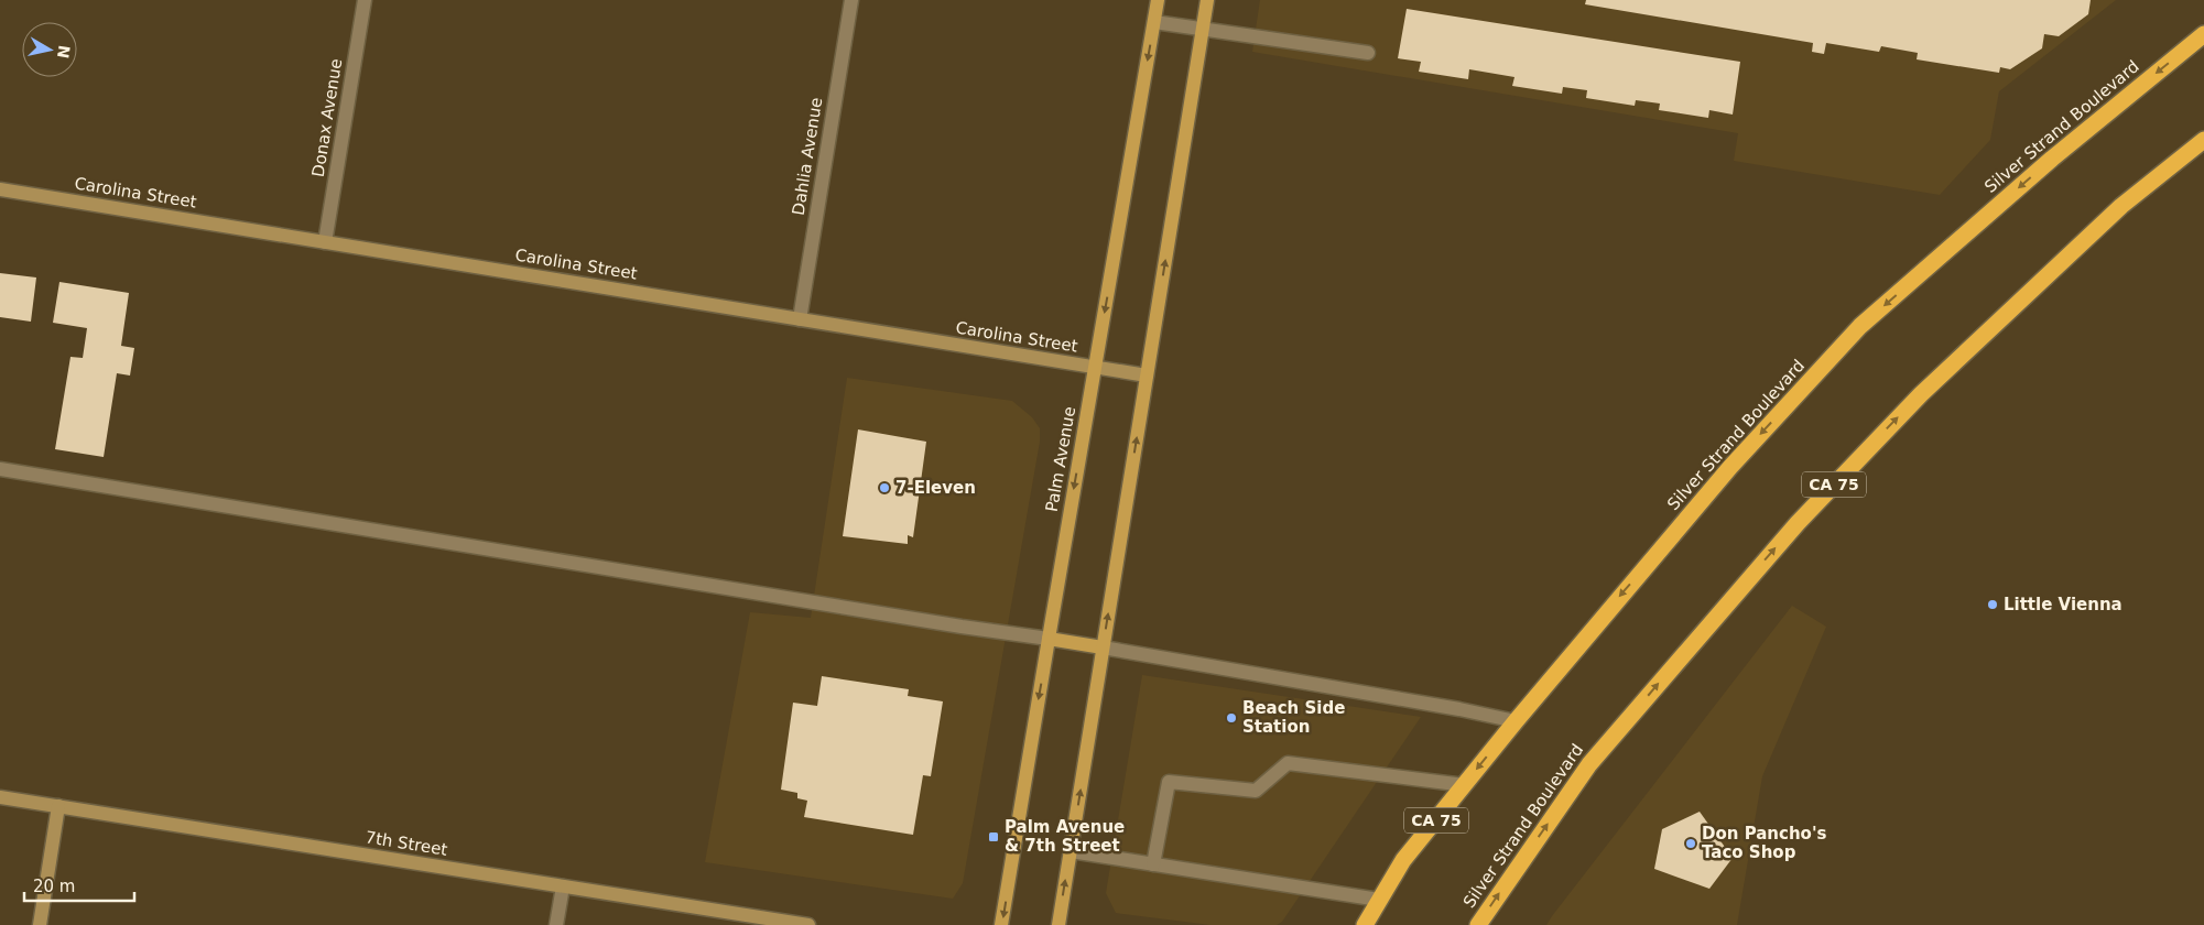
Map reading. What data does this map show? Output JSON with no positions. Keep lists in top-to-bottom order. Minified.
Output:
{"streets":{"highway":["Silver Strand Boulevard","CA 75"],"main road":["Palm Avenue"],"street":["Donax Avenue","Dahlia Avenue","Carolina Street","7th Street"]},"crossings":[["Donax Avenue","Carolina Street"],["Dahlia Avenue","Carolina Street"],["Carolina Street","Palm Avenue"]],"places":{"other":["7-Eleven","Little Vienna","Beach Side Station","Don Pancho's Taco Shop"],"transit":["Palm Avenue & 7th Street"]},"scale_bar":"20 m","north":"right"}
